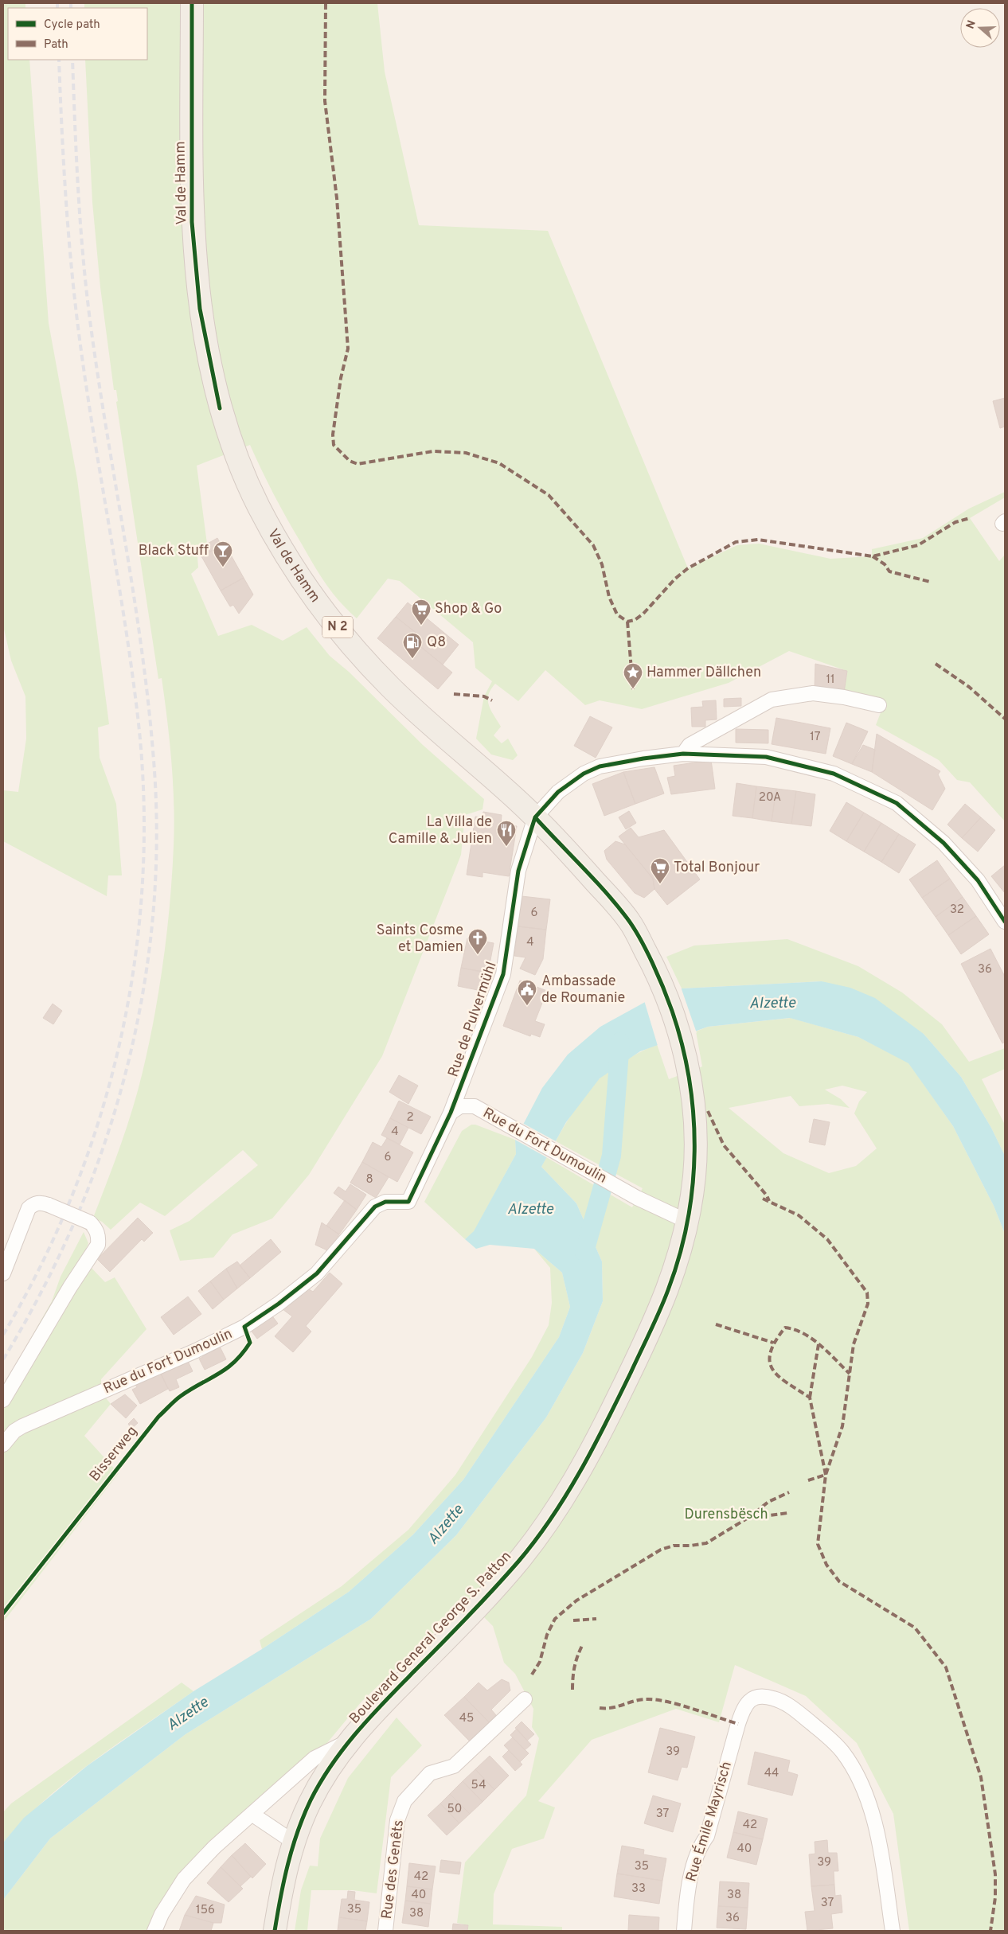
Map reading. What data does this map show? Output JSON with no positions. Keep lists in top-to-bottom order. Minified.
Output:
{"streets":{"main road":["Val de Hamm","N 2","Boulevard General George S. Patton"],"street":["Rue de Pulvermühl","Rue du Fort Dumoulin","Rue Émile Mayrisch","Rue des Genêts"],"cycle path":["Bisserweg"]},"crossings":[["Val de Hamm","Rue de Pulvermühl"],["Val de Hamm","Boulevard General George S. Patton"],["Rue de Pulvermühl","Rue du Fort Dumoulin"],["Rue du Fort Dumoulin","Boulevard General George S. Patton"]],"water":["Alzette"],"parks":["Durensbësch"],"places":{"bar":["Black Stuff"],"supermarket":["Shop & Go","Total Bonjour"],"fuel station":["Q8"],"place":["Hammer Dällchen"],"restaurant":["La Villa de Camille & Julien"],"church":["Saints Cosme et Damien"],"public building":["Ambassade de Roumanie"]},"house_numbers":["11","17","20A","32","6","4","36","2","4","6","8","45","39","44","54","50","37","42","40","39","35","42","33","40","38","37","35","156","38","36"],"legend":["Cycle path","Path"],"north":"left"}
